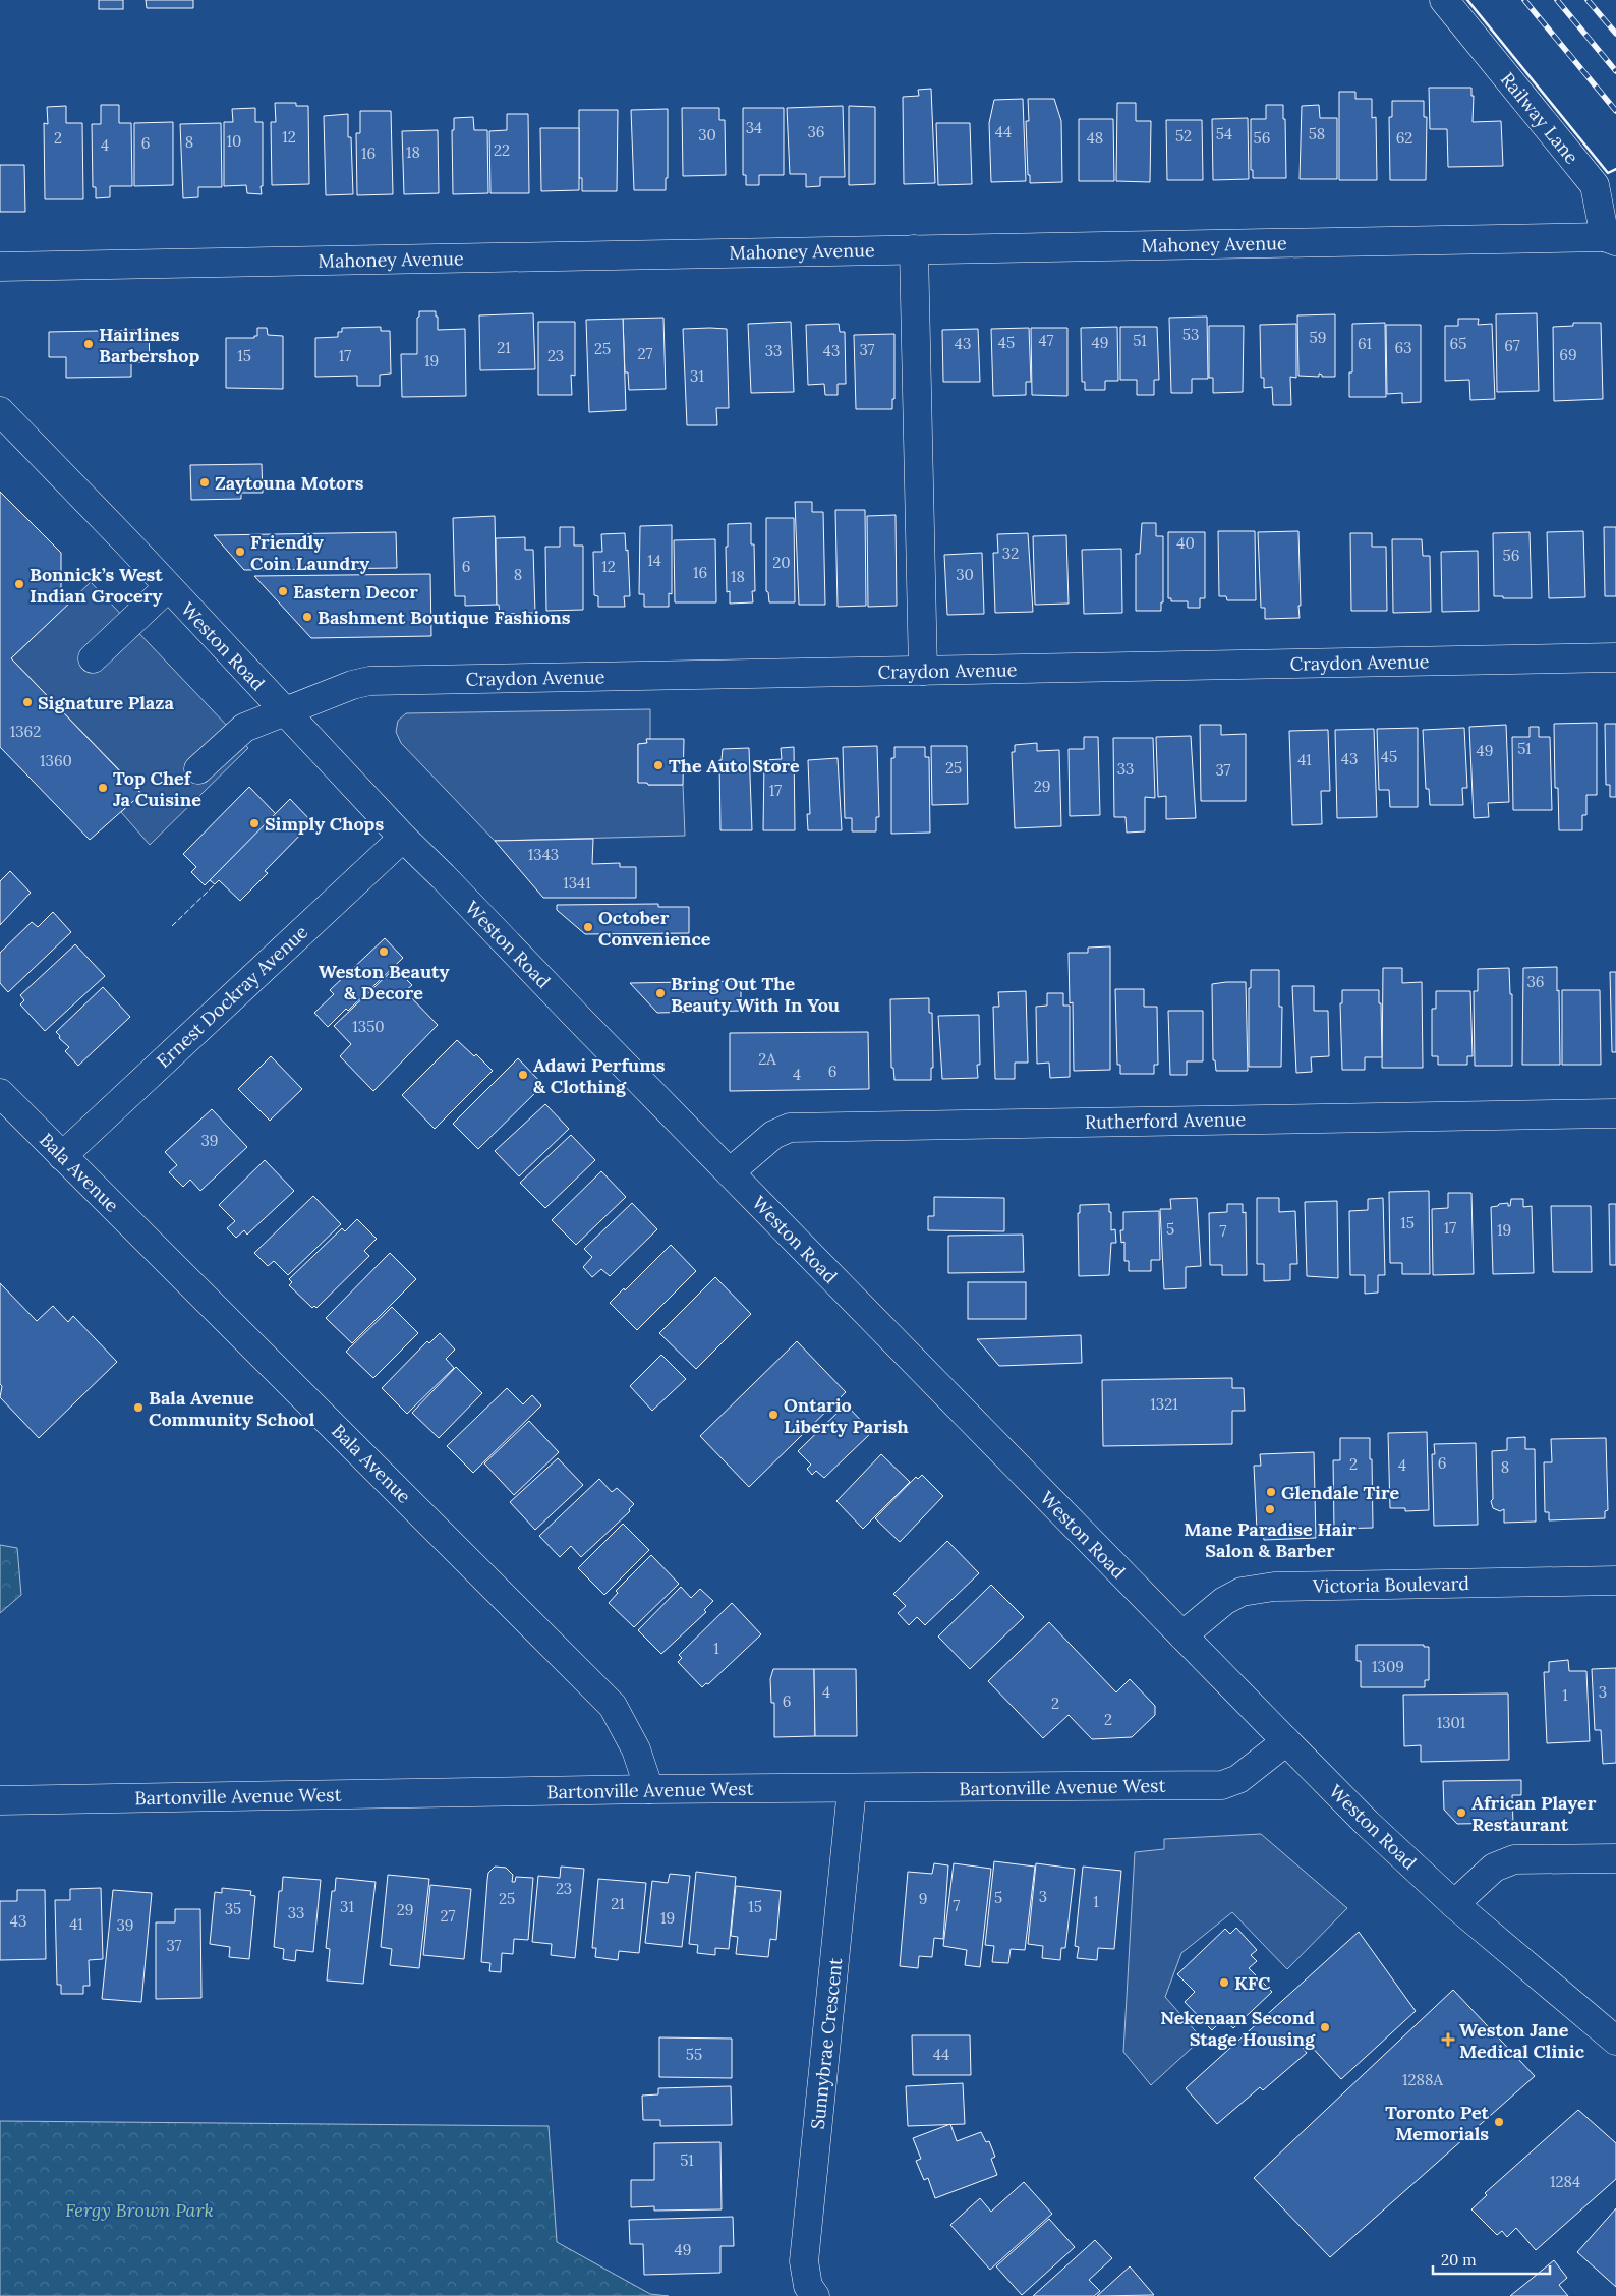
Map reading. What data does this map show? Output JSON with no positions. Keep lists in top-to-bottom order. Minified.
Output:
{"streets":{"street":["Railway Lane","Mahoney Avenue","Weston Road","Craydon Avenue","Ernest Dockray Avenue","Rutherford Avenue","Bala Avenue","Victoria Boulevard","Bartonville Avenue West","Sunnybrae Crescent"]},"crossings":[["Railway Lane","Mahoney Avenue"],["Weston Road","Craydon Avenue"],["Weston Road","Ernest Dockray Avenue"],["Weston Road","Rutherford Avenue"],["Weston Road","Victoria Boulevard"],["Weston Road","Bartonville Avenue West"],["Ernest Dockray Avenue","Bala Avenue"],["Bala Avenue","Bartonville Avenue West"],["Bartonville Avenue West","Sunnybrae Crescent"]],"parks":["Fergy Brown Park"],"places":{"other":["Hairlines Barbershop","Zaytouna Motors","Friendly Coin Laundry","Bonnick’s West Indian Grocery","Eastern Decor","Bashment Boutique Fashions","Signature Plaza","The Auto Store","Top Chef Ja Cuisine","Simply Chops","October Convenience","Weston Beauty & Decore","Bring Out The Beauty With In You","Adawi Perfums & Clothing","Bala Avenue Community School","Ontario Liberty Parish","Glendale Tire","Mane Paradise Hair Salon & Barber","African Player Restaurant","KFC","Nekenaan Second Stage Housing","Toronto Pet Memorials"],"health":["Weston Jane Medical Clinic"]},"house_numbers":["34","36","44","54","58","30","52","12","2","48","56","62","10","8","6","4","22","18","16","53","59","47","51","45","49","43","61","65","67","21","63","25","37","33","43","27","69","15","17","23","19","31","40","32","56","14","20","6","12","16","8","30","18","1362","51","49","45","43","41","1360","25","33","37","29","17","1343","1341","36","1350","2A","6","4","39","15","17","5","19","7","1321","6","2","4","8","1","1309","4","3","1","6","2","2","1301","23","3","5","25","9","1","21","7","31","15","35","29","33","27","19","43","41","39","37","55","44","1288A","51","1284","49"],"scale_bar":"20 m"}
